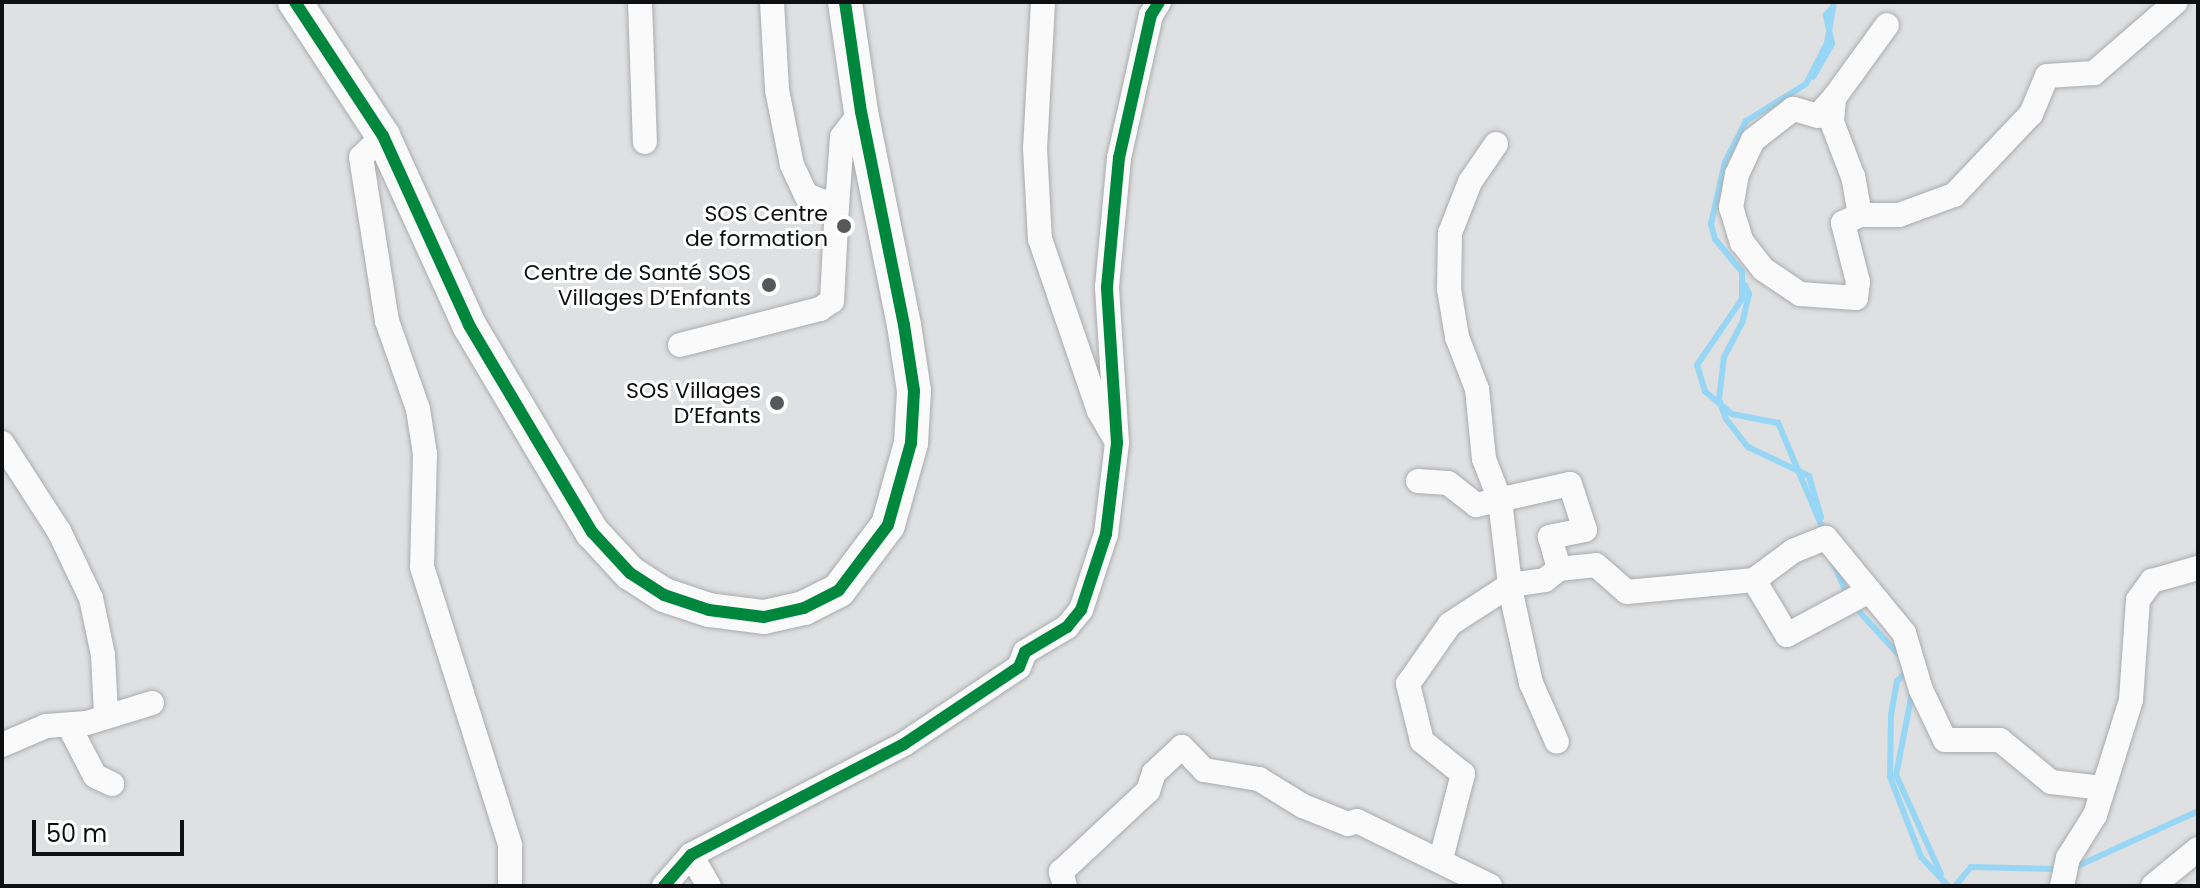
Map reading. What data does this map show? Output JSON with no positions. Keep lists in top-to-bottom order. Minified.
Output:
{"places":["SOS Centre de formation","Centre de Santé SOS Villages D’Enfants","SOS Villages D’Efants"],"scale_bar":"50 m"}
